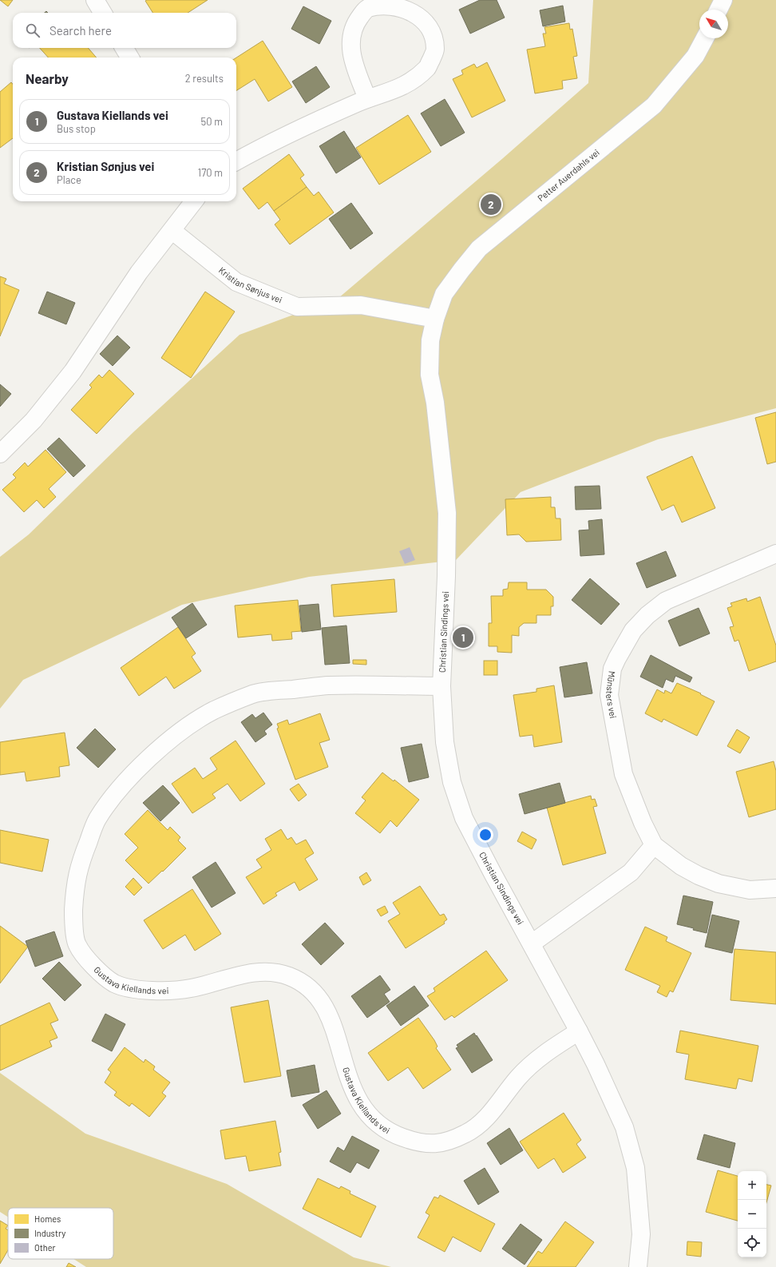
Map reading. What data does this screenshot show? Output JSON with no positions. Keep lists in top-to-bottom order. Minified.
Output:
{"streets":{"street":["Petter Auerdahls vei","Kristian Sønjus vei","Christian Sindings vei","Münsters vei","Gustava Kiellands vei"]},"crossings":[["Petter Auerdahls vei","Kristian Sønjus vei"],["Petter Auerdahls vei","Christian Sindings vei"],["Kristian Sønjus vei","Christian Sindings vei"],["Christian Sindings vei","Gustava Kiellands vei"]],"legend":["Homes","Industry","Other"],"north":"top left","page":{"search":"Search here","heading":["Nearby","2 results"],"list":[{"mark":"1","name":"Gustava Kiellands vei","note":"Bus stop","value":"50 m"},{"mark":"2","name":"Kristian Sønjus vei","note":"Place","value":"170 m"}],"pins":["2","1"],"map_buttons":["+","−"]}}
